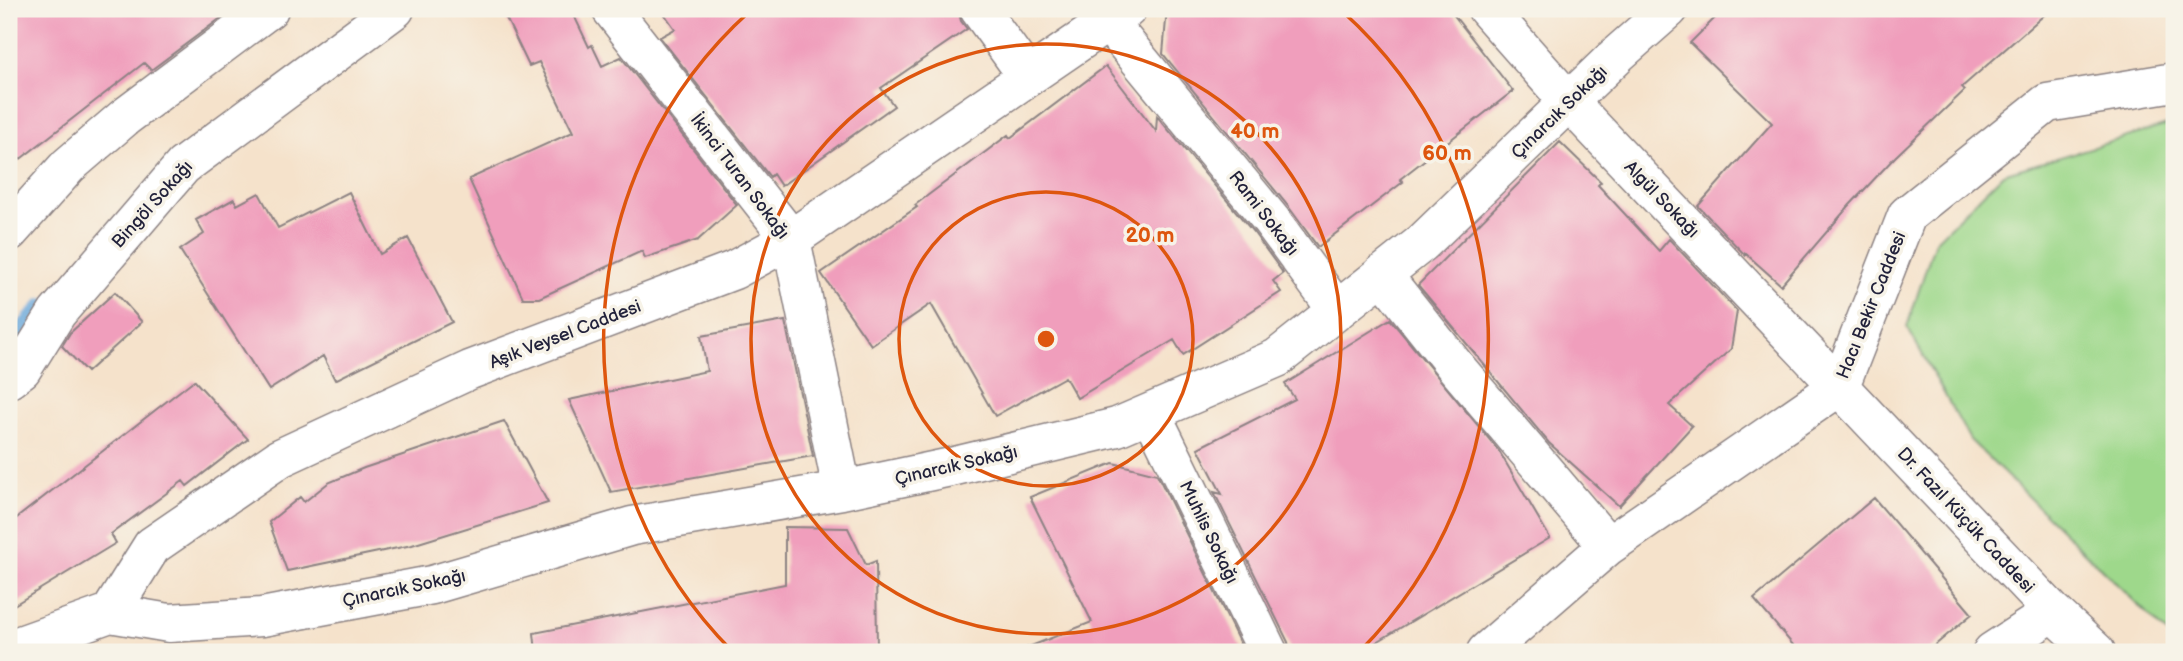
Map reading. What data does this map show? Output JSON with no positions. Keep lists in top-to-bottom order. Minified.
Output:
{"streets":{"street":["Çınarcık Sokağı","İkinci Turan Sokağı","Algül Sokağı","Bingöl Sokağı","Rami Sokağı","Hacı Bekir Caddesi","Aşık Veysel Caddesi","Dr. Fazıl Küçük Caddesi","Muhlis Sokağı"]},"crossings":[["Çınarcık Sokağı","İkinci Turan Sokağı"],["Çınarcık Sokağı","Algül Sokağı"],["Çınarcık Sokağı","Rami Sokağı"],["Çınarcık Sokağı","Aşık Veysel Caddesi"],["Çınarcık Sokağı","Muhlis Sokağı"],["İkinci Turan Sokağı","Aşık Veysel Caddesi"],["Algül Sokağı","Hacı Bekir Caddesi"],["Algül Sokağı","Dr. Fazıl Küçük Caddesi"],["Rami Sokağı","Aşık Veysel Caddesi"],["Hacı Bekir Caddesi","Dr. Fazıl Küçük Caddesi"]],"rings":["40 m","60 m","20 m"]}
